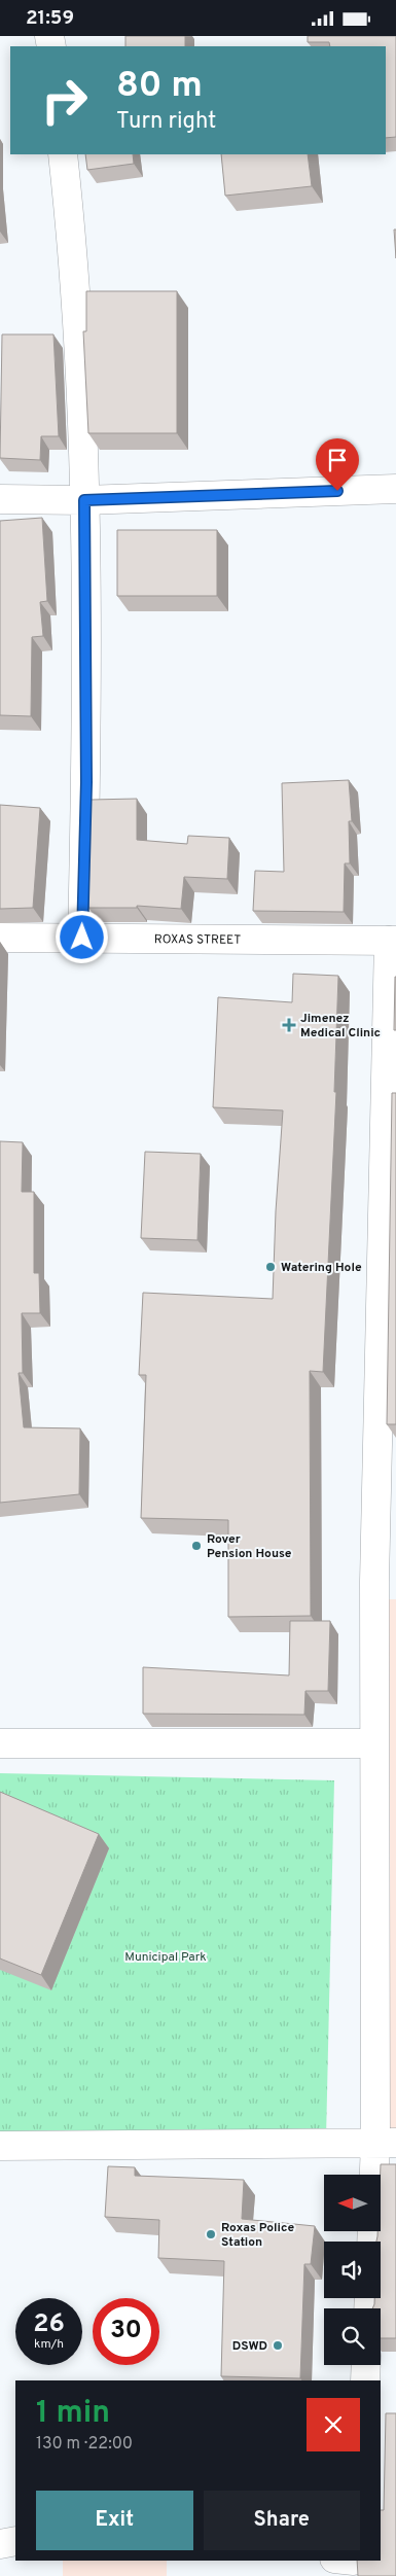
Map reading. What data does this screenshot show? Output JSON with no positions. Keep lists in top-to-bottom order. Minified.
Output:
{"streets":{"street":["ROXAS STREET"]},"parks":["Municipal Park"],"places":{"health":["Jimenez Medical Clinic"],"other":["Watering Hole","Rover Pension House","Roxas Police Station","DSWD"]},"north":"left","page":{"status":"21:59","turn":["80 m","Turn right"],"speed":"26 km/h","limit":"30","heading":["1 min","130 m · 22:00"],"buttons":["Exit","Share"]}}
